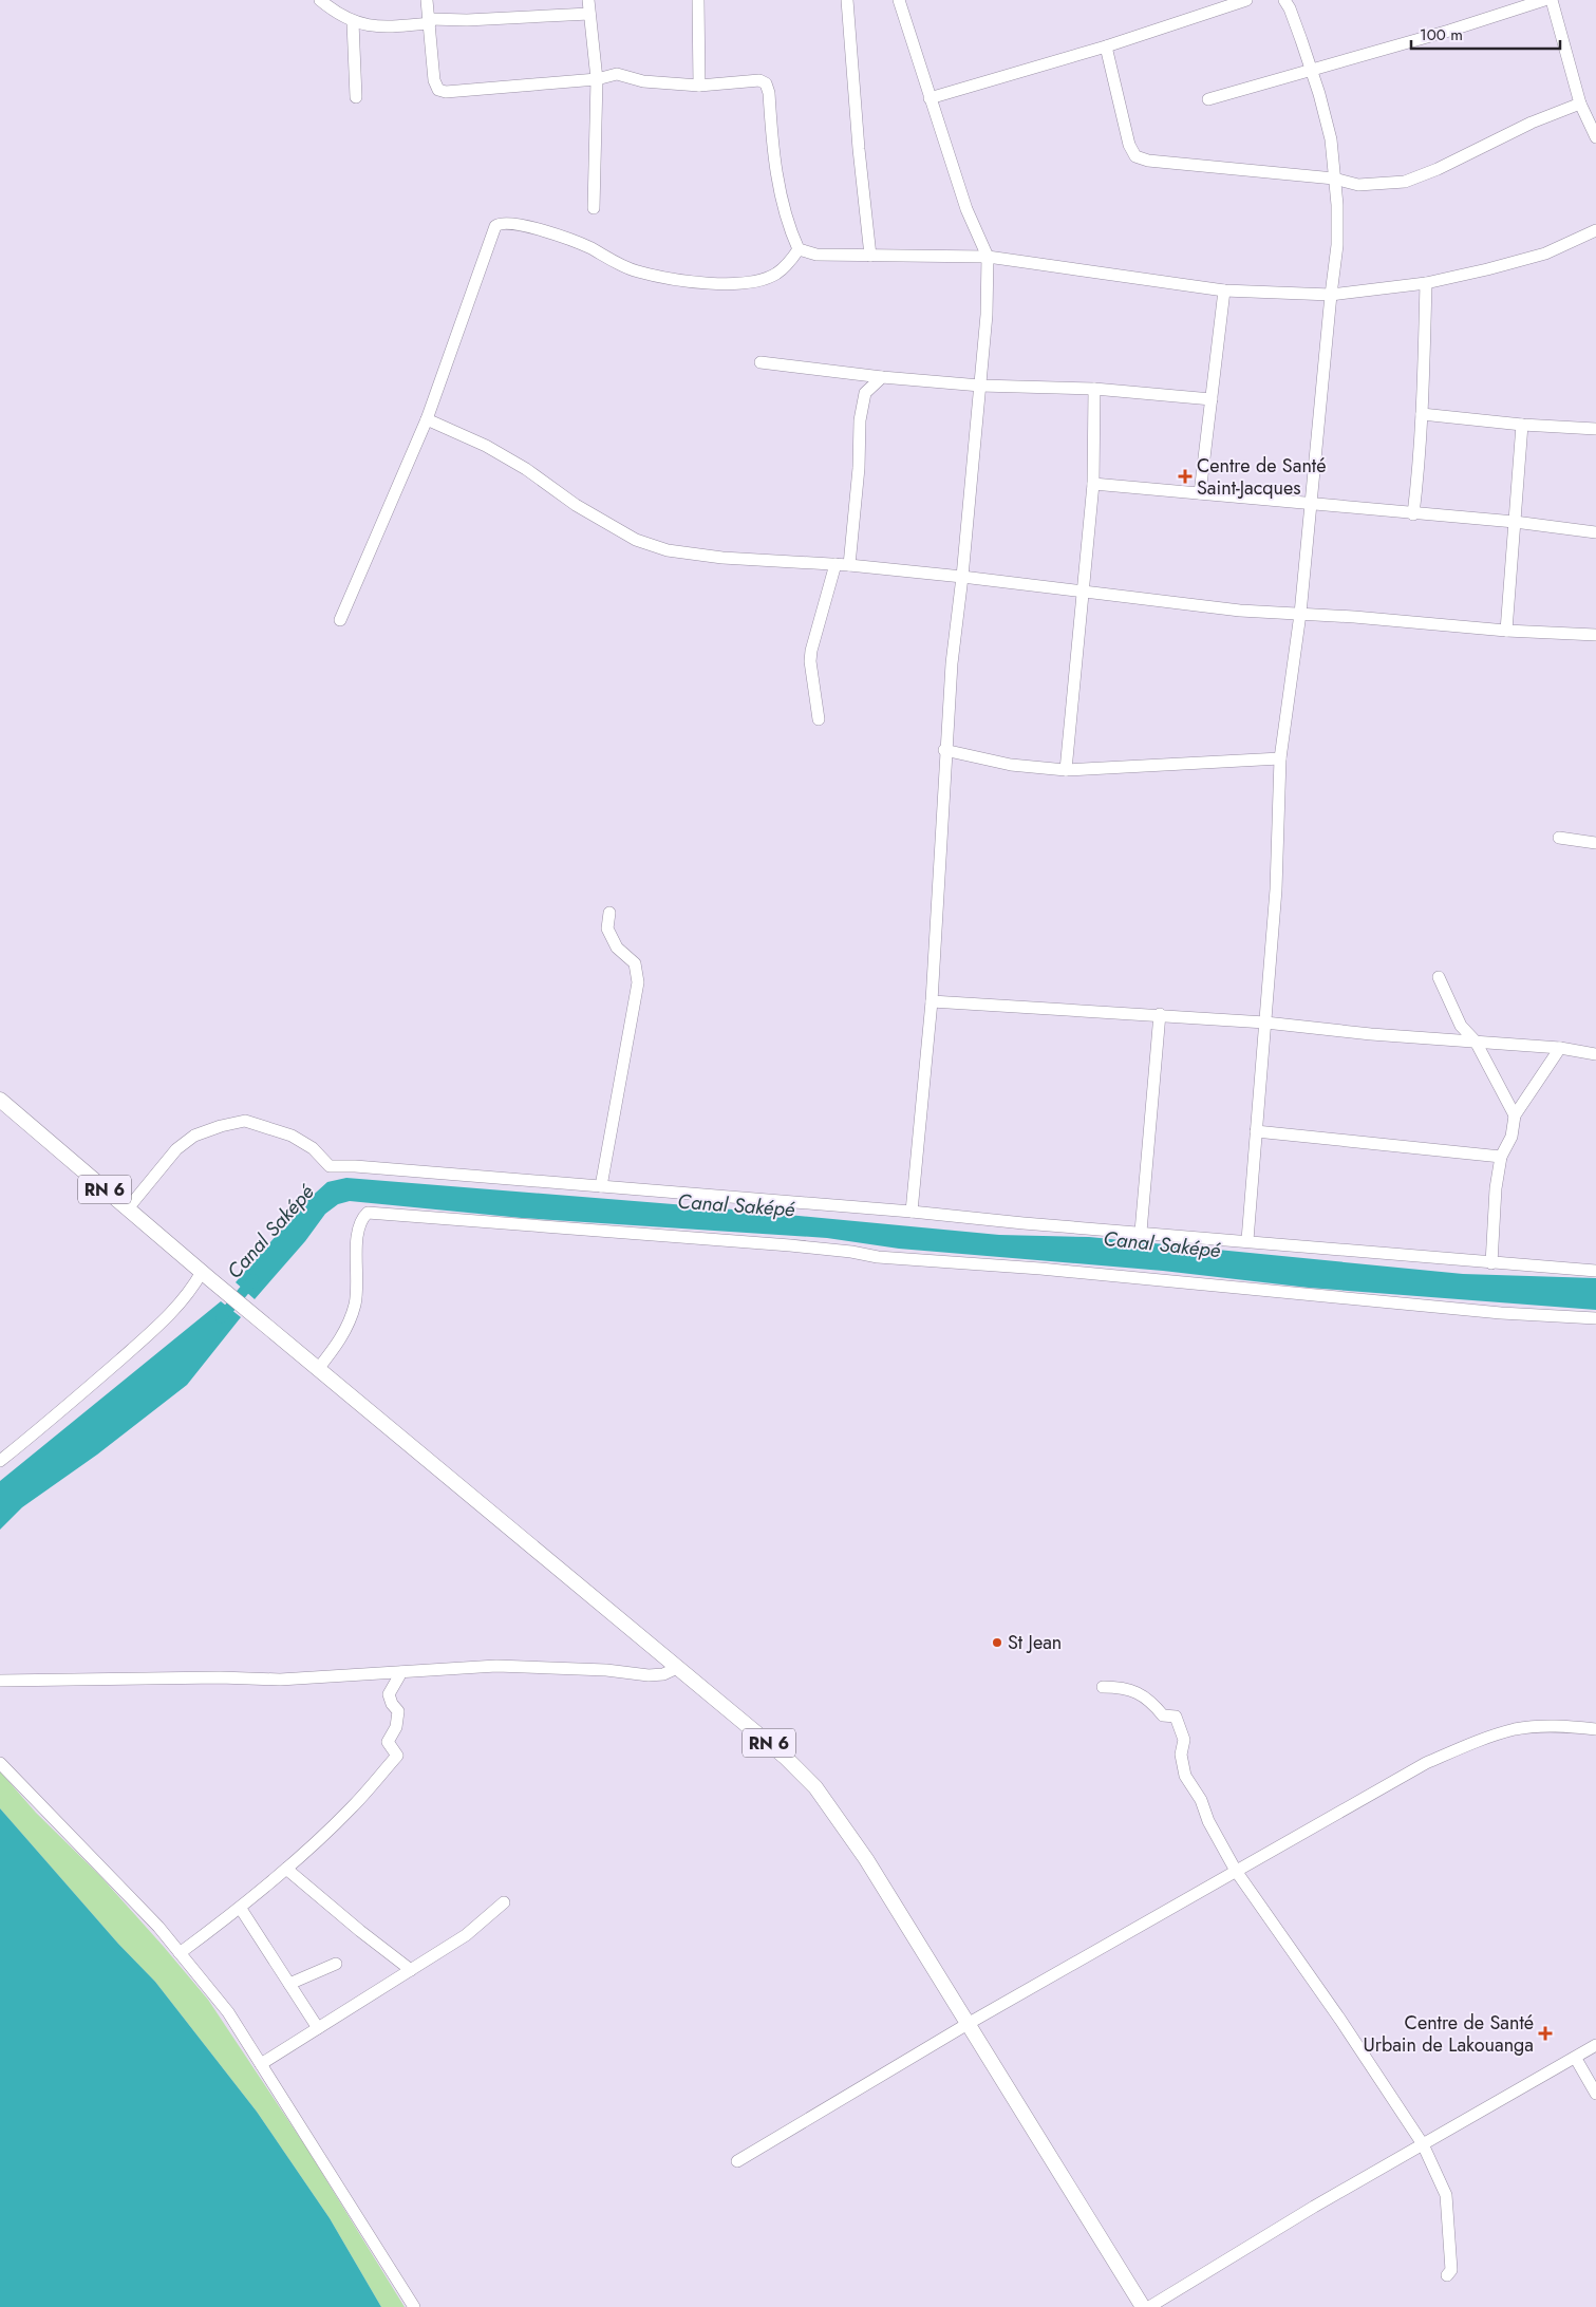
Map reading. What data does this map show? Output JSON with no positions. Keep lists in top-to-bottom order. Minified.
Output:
{"streets":{"main road":["RN 6"]},"water":["Canal Saképé"],"places":{"health":["Centre de Santé Saint-Jacques","Centre de Santé Urbain de Lakouanga"],"other":["St Jean"]},"scale_bar":"100 m"}
